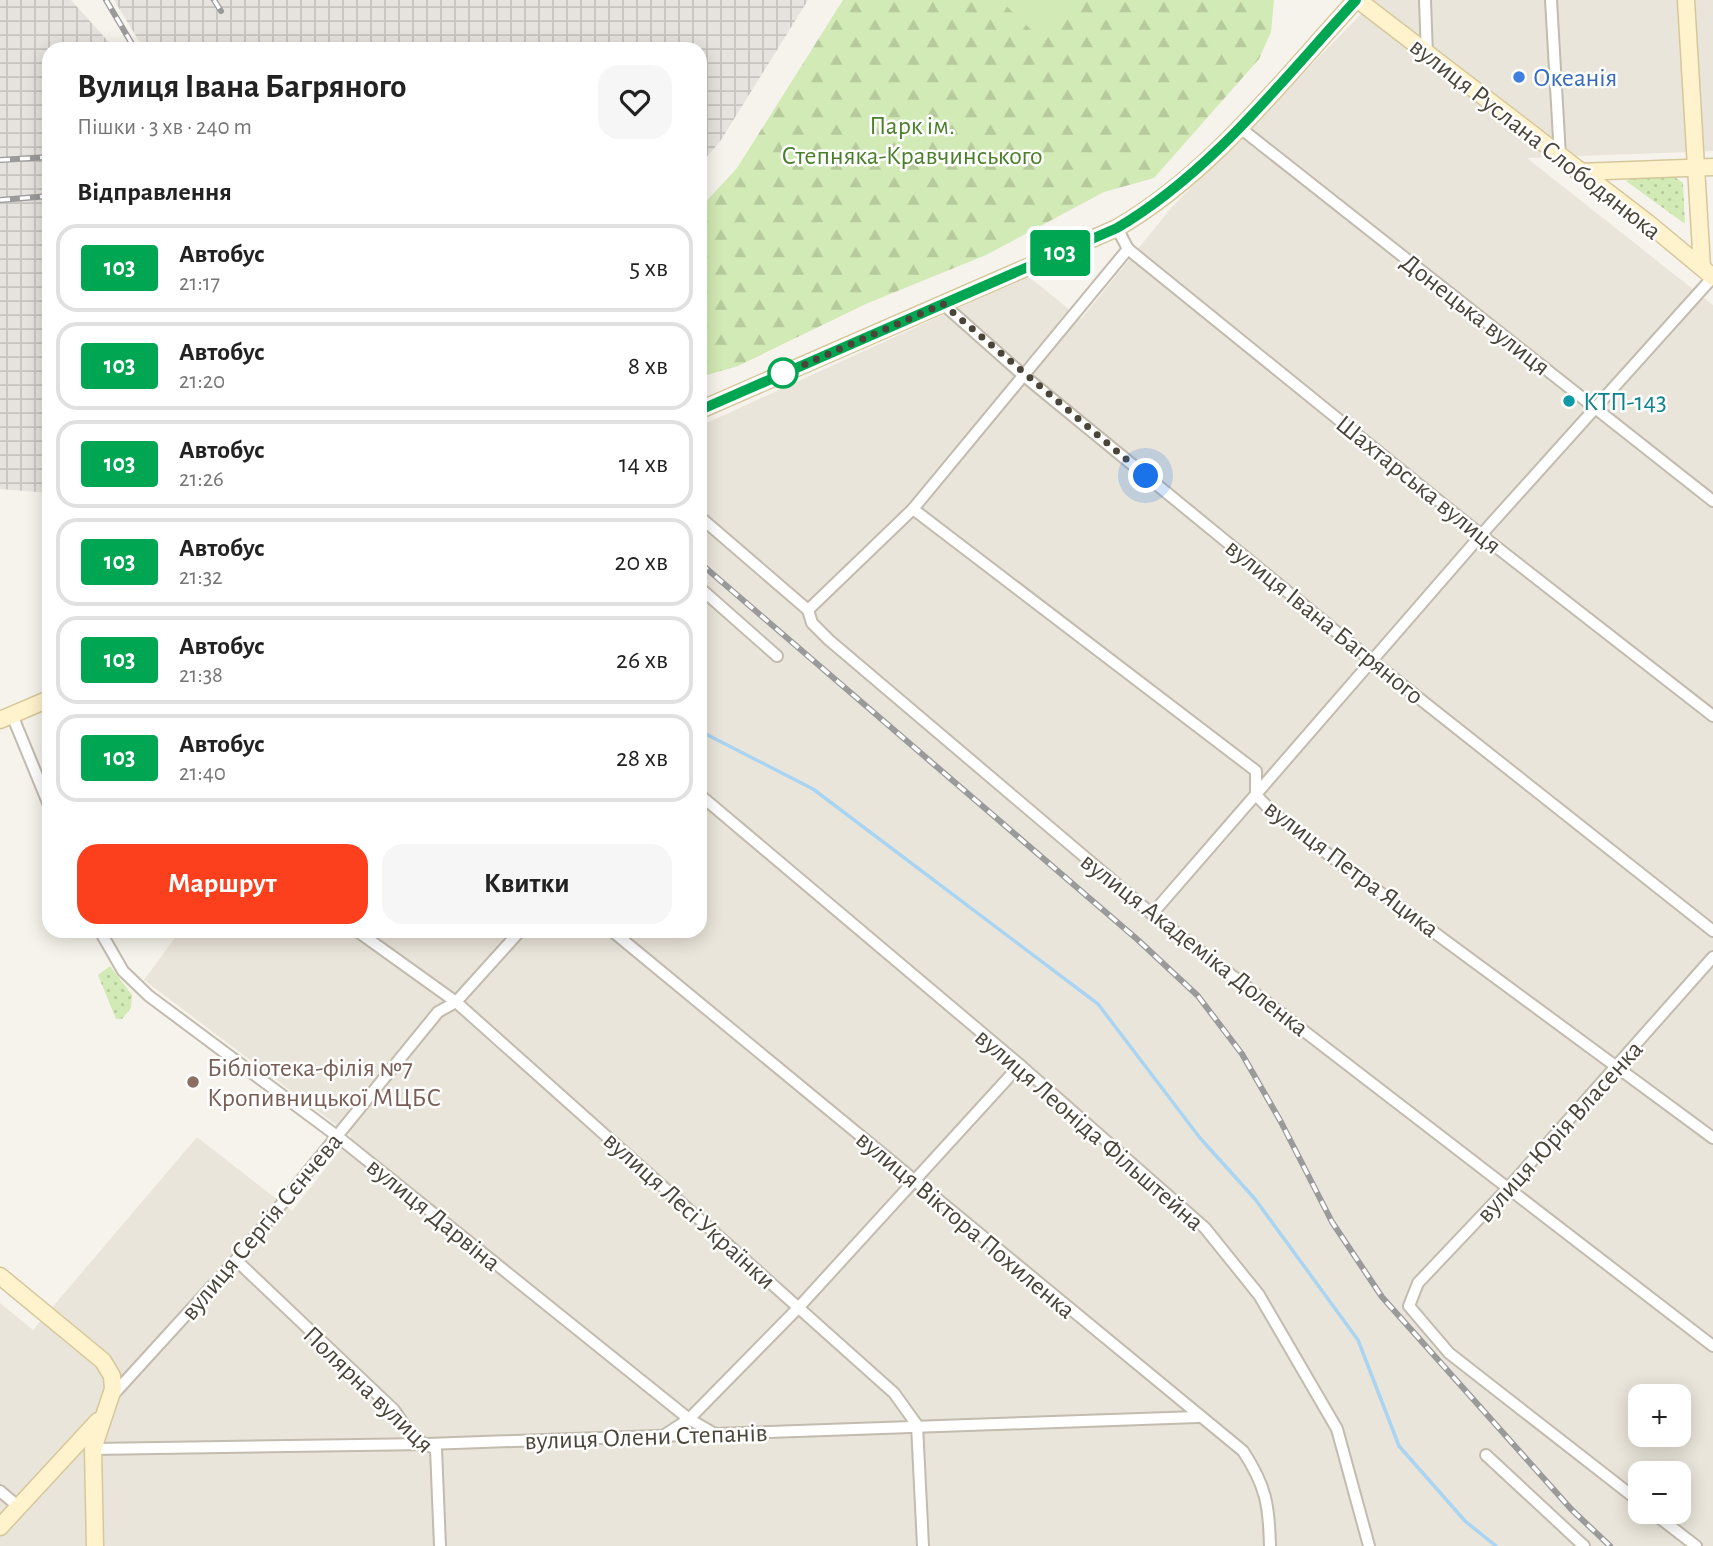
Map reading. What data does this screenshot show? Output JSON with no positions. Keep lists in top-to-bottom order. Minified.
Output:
{"streets":{"main road":["вулиця Руслана Слободянюка"],"street":["Донецька вулиця","Шахтарська вулиця","вулиця Івана Багряного","вулиця Петра Яцика","вулиця Академіка Доленка","вулиця Леоніда Фільштейна","вулиця Юрія Власенка","вулиця Лесі Українки","вулиця Дарвіна","вулиця Віктора Похиленка","вулиця Сергія Сєнчева","Полярна вулиця","вулиця Олени Степанів"]},"crossings":[["вулиця Петра Яцика","вулиця Юрія Власенка"],["вулиця Академіка Доленка","вулиця Юрія Власенка"],["вулиця Лесі Українки","вулиця Сергія Сєнчева"],["вулиця Лесі Українки","вулиця Олени Степанів"],["вулиця Дарвіна","вулиця Сергія Сєнчева"],["вулиця Дарвіна","вулиця Олени Степанів"],["вулиця Віктора Похиленка","вулиця Олени Степанів"],["вулиця Сергія Сєнчева","Полярна вулиця"],["Полярна вулиця","вулиця Олени Степанів"]],"parks":["Парк ім. Степняка-Кравчинського"],"places":["Океанія","КТП-143","Бібліотека-філія №7 Кропивницької МЦБС"],"lines":["bus line 103"],"page":{"on_map":"103","heading":[["Вулиця Івана Багряного","Пішки · 3 хв · 240 m"],"Відправлення"],"list":[{"mark":"103","name":"Автобус","note":"21:17","value":"5 хв"},{"mark":"103","name":"Автобус","note":"21:20","value":"8 хв"},{"mark":"103","name":"Автобус","note":"21:26","value":"14 хв"},{"mark":"103","name":"Автобус","note":"21:32","value":"20 хв"},{"mark":"103","name":"Автобус","note":"21:38","value":"26 хв"},{"mark":"103","name":"Автобус","note":"21:40","value":"28 хв"}],"buttons":["Маршрут","Квитки"],"map_buttons":["+","−"]}}
